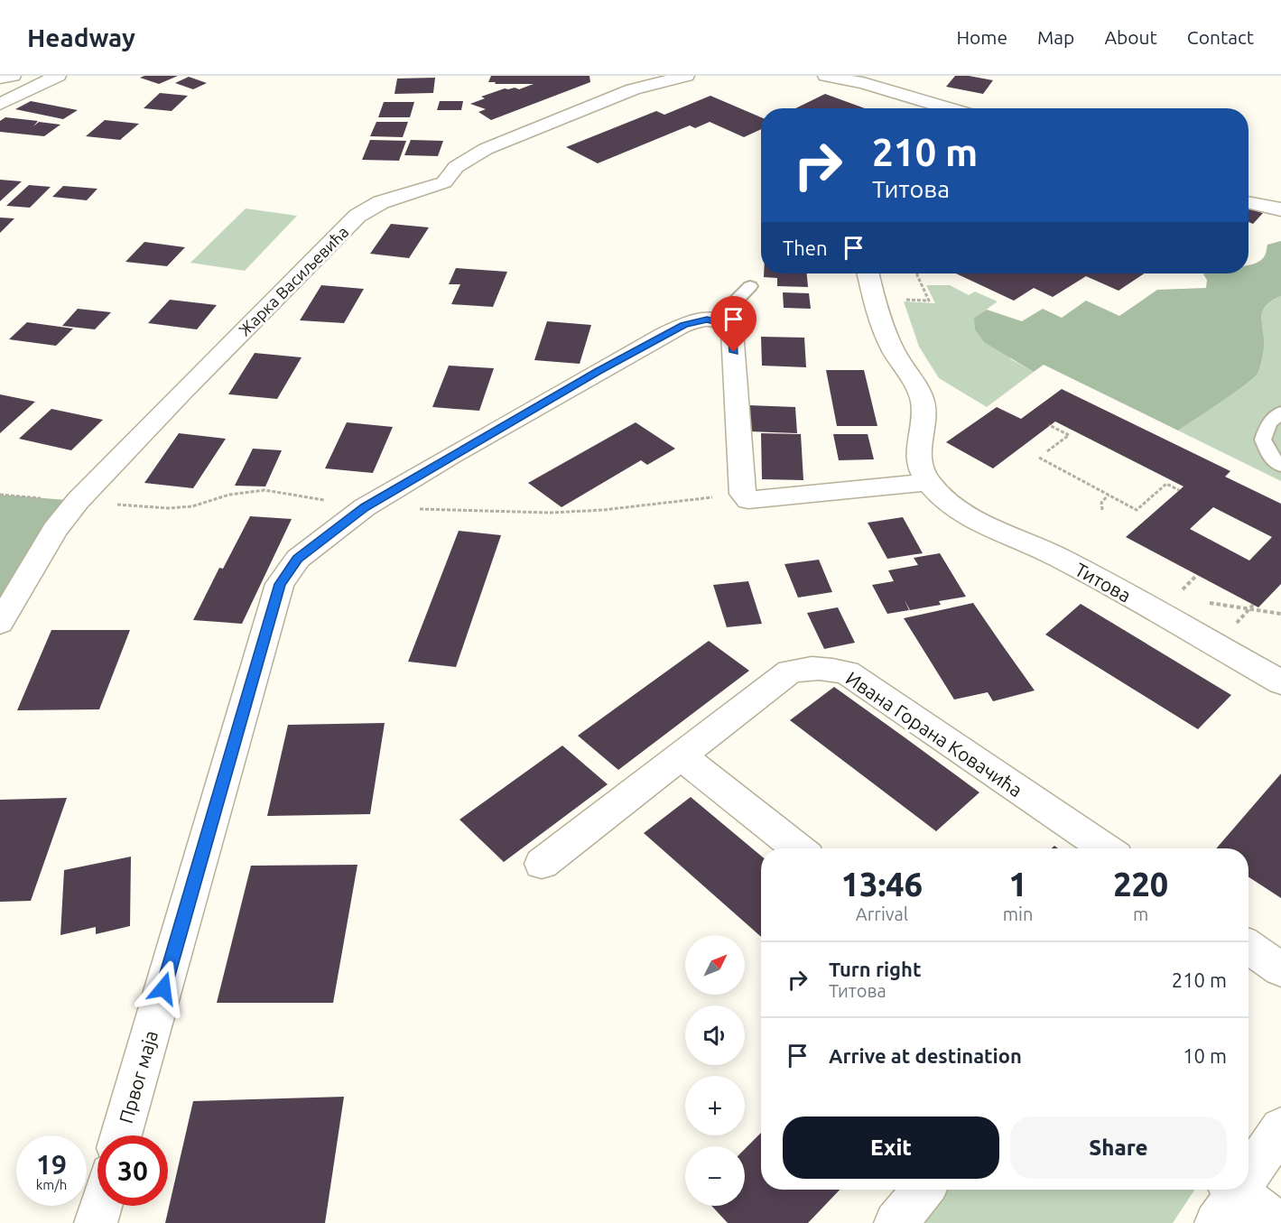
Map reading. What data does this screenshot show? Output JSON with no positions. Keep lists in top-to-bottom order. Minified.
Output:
{"streets":{"street":["Жарка Васиљевића","Титова","Ивана Горана Ковачића","Првог маја"]},"north":"top right","page":{"header":"Headway","nav":["Home","Map","About","Contact"],"turn":["210 m","Титова"],"then":"Then","eta":["13:46","Arrival","1","min","220","m"],"map_buttons":["+","−"],"list":[{"name":"Turn right","note":"Титова","value":"210 m"},{"name":"Arrive at destination","value":"10 m"}],"buttons":["Exit","Share"],"speed":"19 km/h","limit":"30"}}
